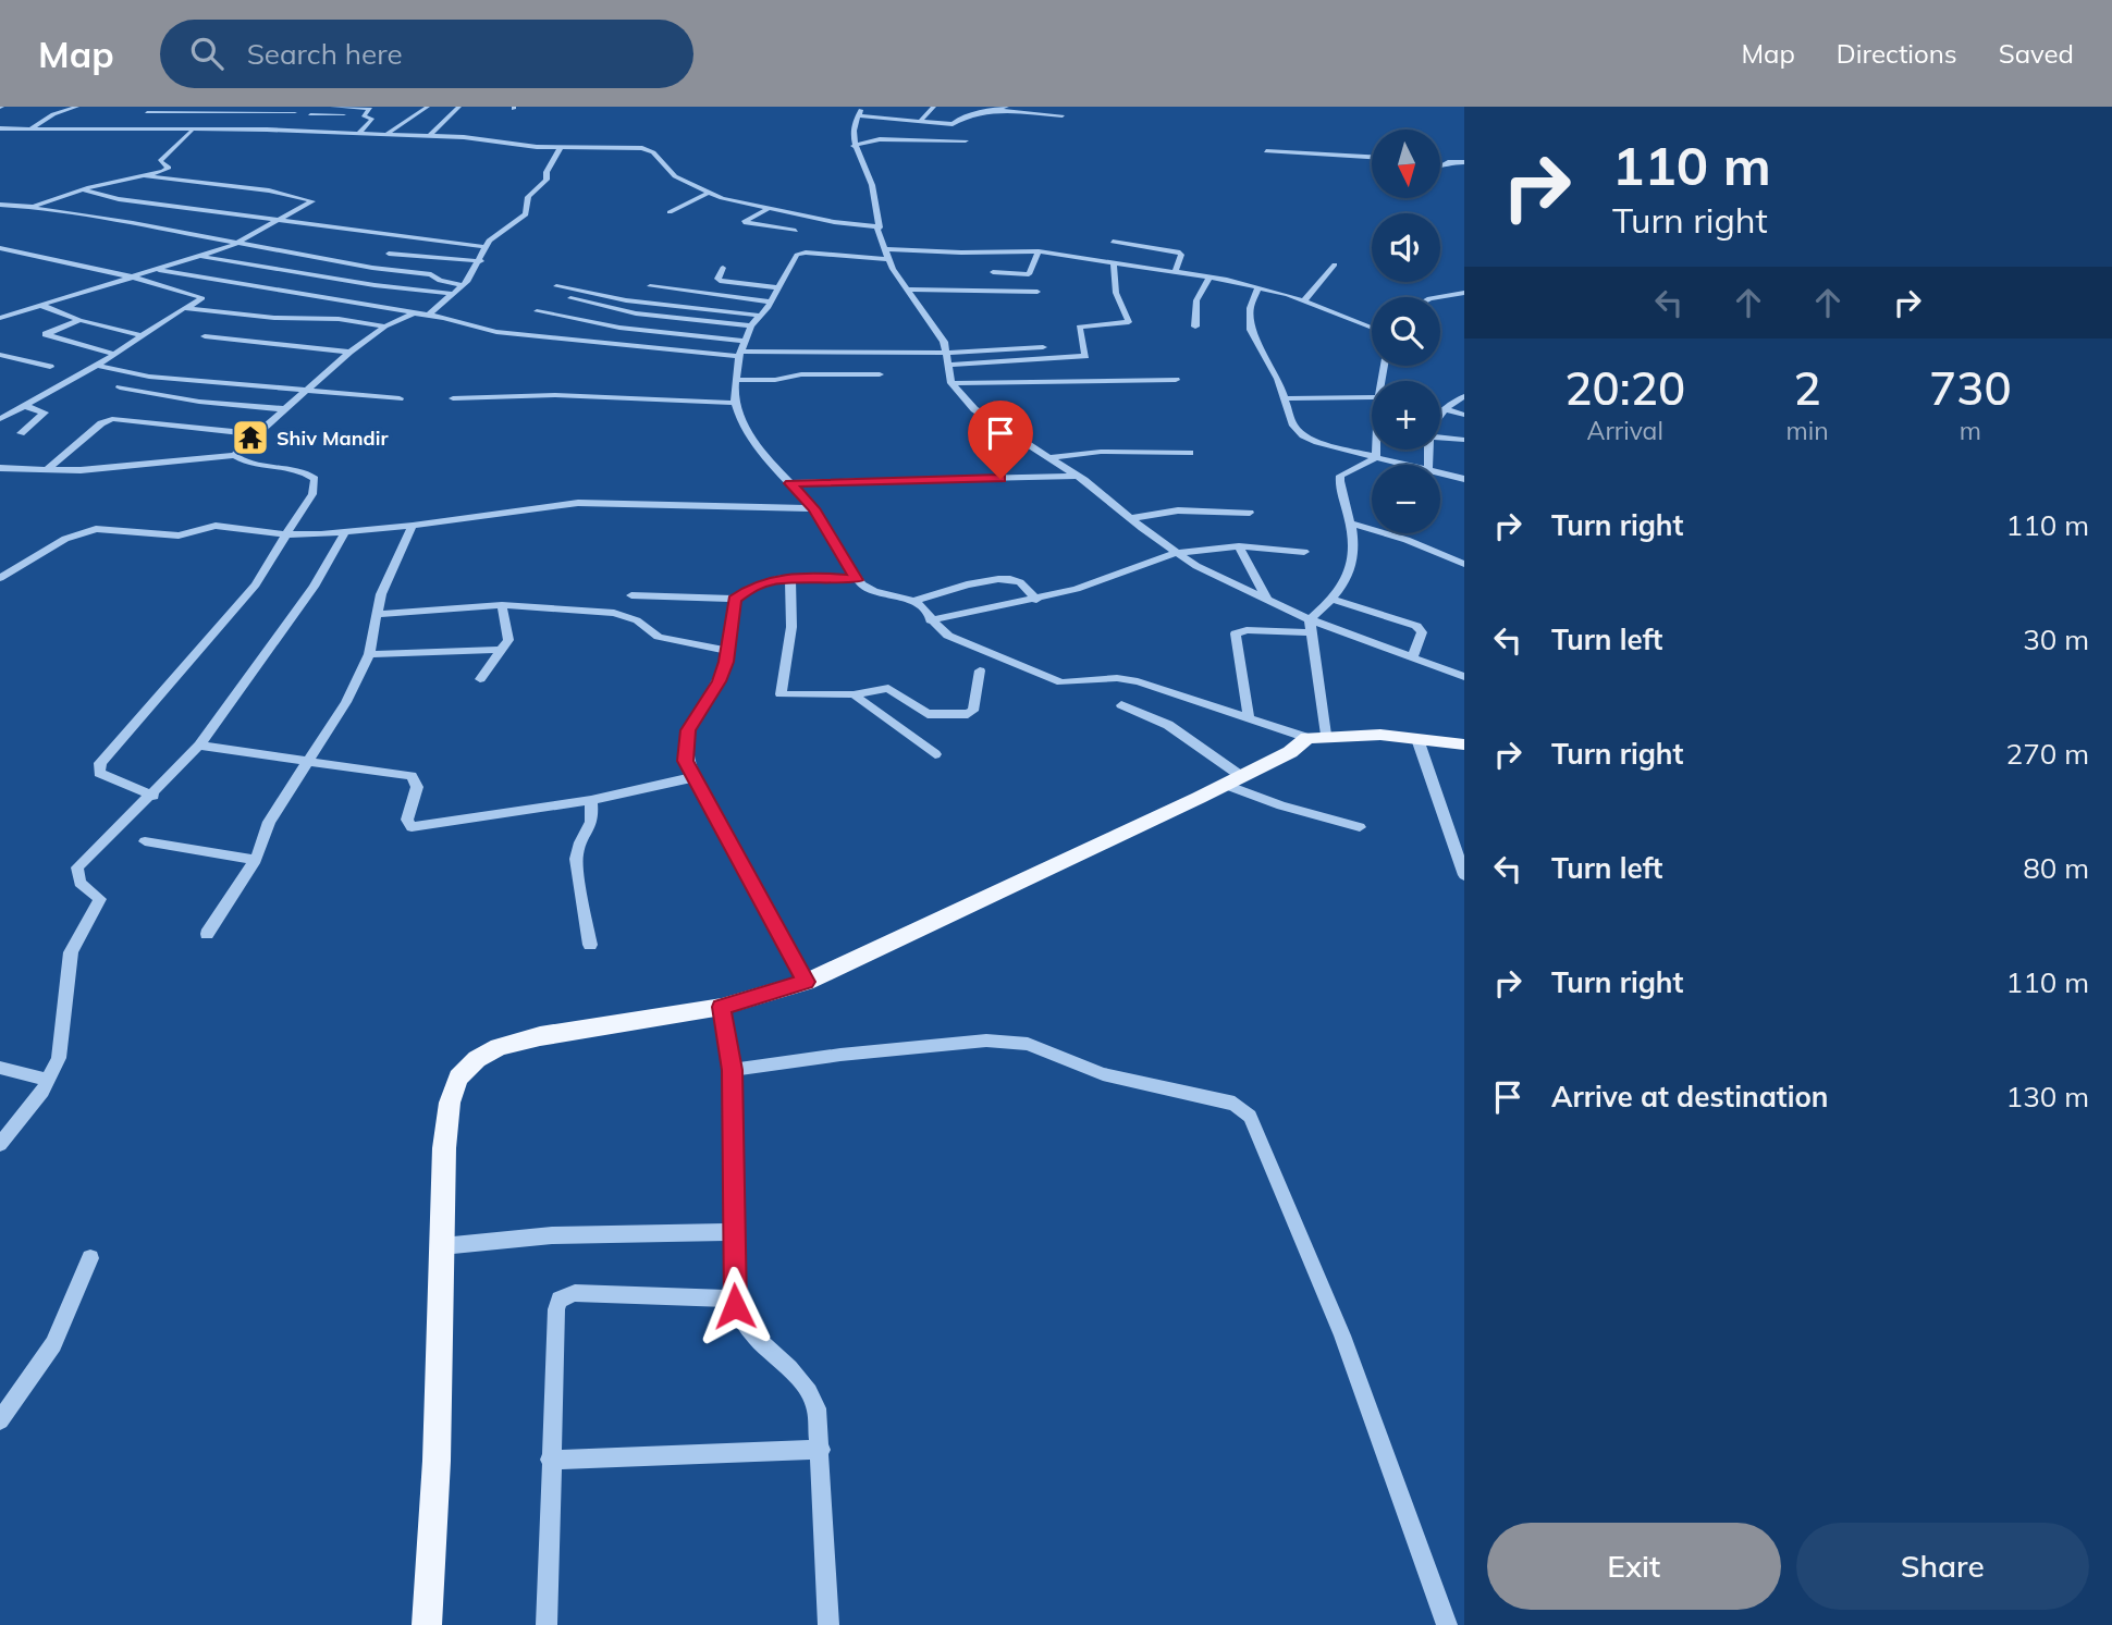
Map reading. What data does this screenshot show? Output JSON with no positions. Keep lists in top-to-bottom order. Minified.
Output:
{"places":{"temple":["Shiv Mandir"]},"north":"bottom","page":{"header":"Map","search":"Search here","nav":["Map","Directions","Saved"],"turn":["110 m","Turn right"],"map_buttons":["+","−"],"eta":["20:20","Arrival","2","min","730","m"],"list":[{"name":"Turn right","value":"110 m"},{"name":"Turn left","value":"30 m"},{"name":"Turn right","value":"270 m"},{"name":"Turn left","value":"80 m"},{"name":"Turn right","value":"110 m"},{"name":"Arrive at destination","value":"130 m"}],"buttons":["Exit","Share"]}}
